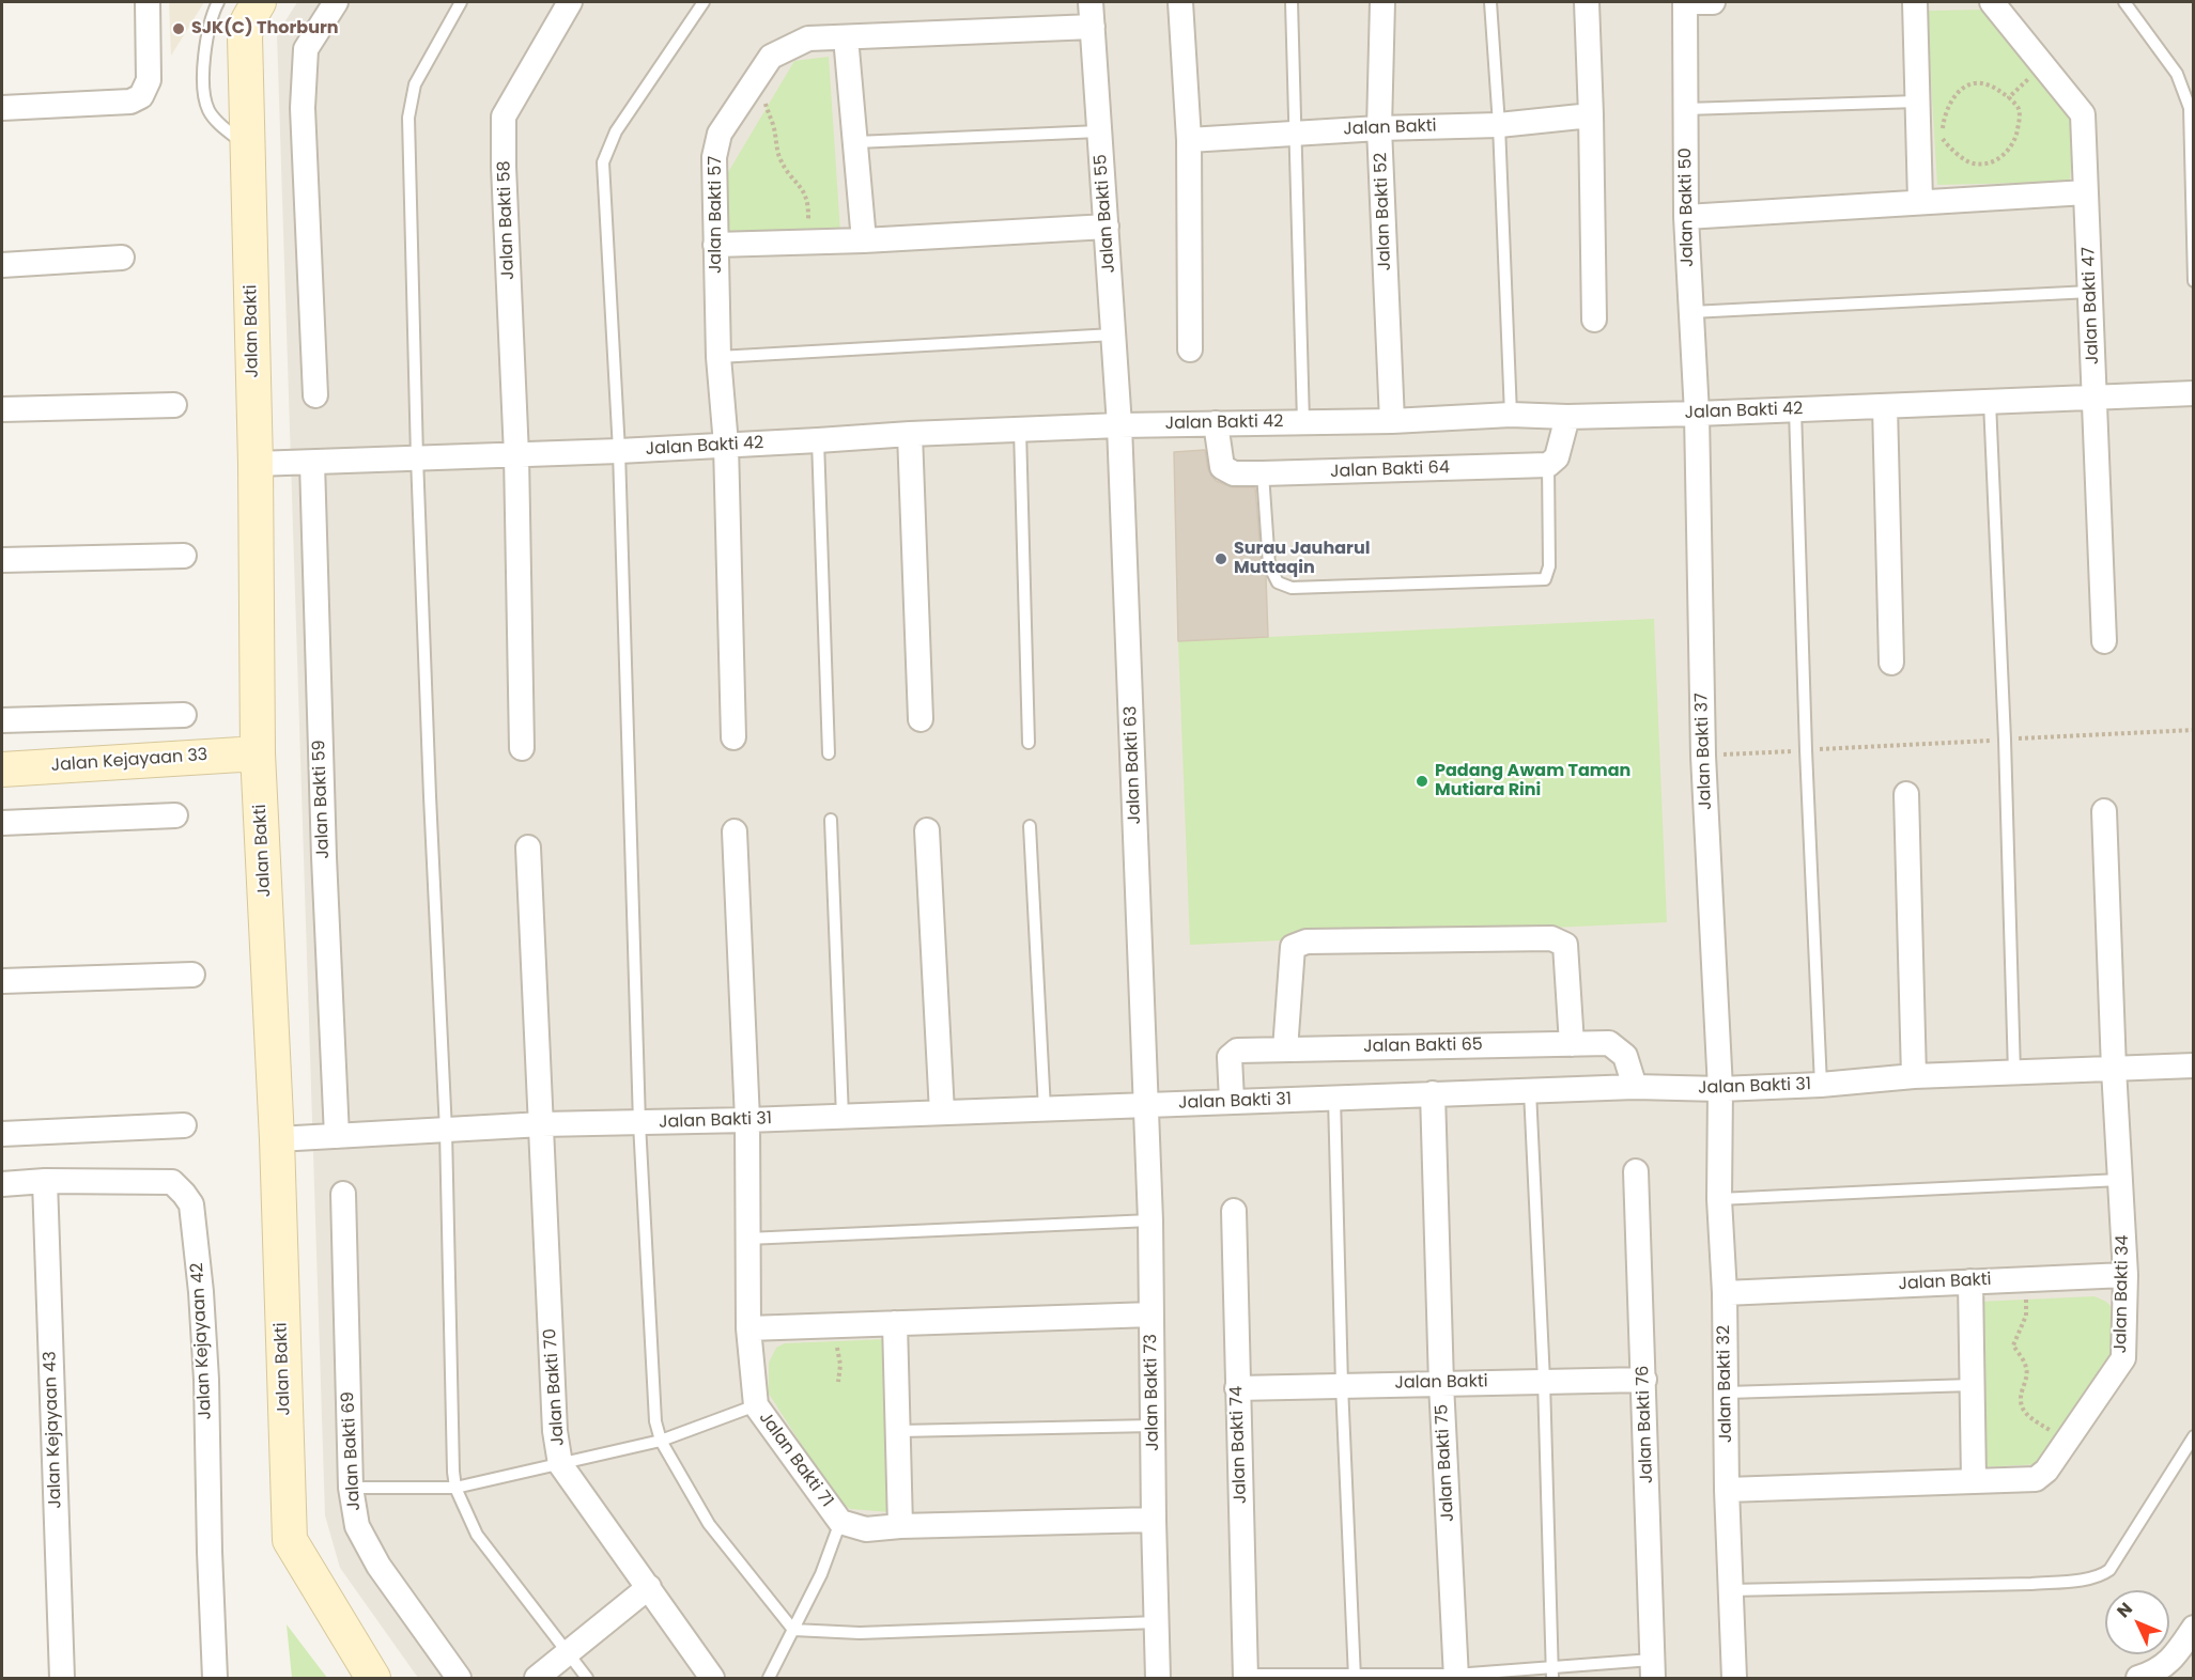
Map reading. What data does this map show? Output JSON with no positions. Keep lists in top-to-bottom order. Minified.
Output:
{"streets":{"street":["Jalan Bakti","Jalan Bakti 50","Jalan Bakti 52","Jalan Bakti 55","Jalan Bakti 57","Jalan Bakti 58","Jalan Bakti 47","Jalan Bakti 42","Jalan Bakti 64","Jalan Bakti 37","Jalan Kejayaan 33","Jalan Bakti 63","Jalan Bakti 59","Jalan Bakti 65","Jalan Bakti 31","Jalan Bakti 34","Jalan Kejayaan 42","Jalan Bakti 32","Jalan Bakti 70","Jalan Bakti 73","Jalan Bakti 76","Jalan Kejayaan 43","Jalan Bakti 74","Jalan Bakti 69","Jalan Bakti 71","Jalan Bakti 75"]},"crossings":[["Jalan Bakti","Jalan Bakti 52"],["Jalan Bakti","Jalan Bakti 42"],["Jalan Bakti","Jalan Kejayaan 33"],["Jalan Bakti","Jalan Bakti 31"],["Jalan Bakti","Jalan Bakti 34"],["Jalan Bakti","Jalan Bakti 32"],["Jalan Bakti","Jalan Bakti 76"],["Jalan Bakti","Jalan Bakti 74"],["Jalan Bakti","Jalan Bakti 75"],["Jalan Bakti 50","Jalan Bakti 42"],["Jalan Bakti 50","Jalan Bakti 37"],["Jalan Bakti 52","Jalan Bakti 42"],["Jalan Bakti 55","Jalan Bakti 57"],["Jalan Bakti 55","Jalan Bakti 42"],["Jalan Bakti 55","Jalan Bakti 63"],["Jalan Bakti 57","Jalan Bakti 42"],["Jalan Bakti 58","Jalan Bakti 42"],["Jalan Bakti 47","Jalan Bakti 42"],["Jalan Bakti 42","Jalan Bakti 64"],["Jalan Bakti 42","Jalan Bakti 37"],["Jalan Bakti 42","Jalan Bakti 63"],["Jalan Bakti 42","Jalan Bakti 59"],["Jalan Bakti 37","Jalan Bakti 31"],["Jalan Bakti 37","Jalan Bakti 32"],["Jalan Bakti 63","Jalan Bakti 31"],["Jalan Bakti 63","Jalan Bakti 73"],["Jalan Bakti 59","Jalan Bakti 31"],["Jalan Bakti 65","Jalan Bakti 31"],["Jalan Bakti 31","Jalan Bakti 34"],["Jalan Bakti 31","Jalan Bakti 32"],["Jalan Bakti 31","Jalan Bakti 70"],["Jalan Bakti 31","Jalan Bakti 73"],["Jalan Bakti 31","Jalan Bakti 71"],["Jalan Bakti 31","Jalan Bakti 75"],["Jalan Bakti 34","Jalan Bakti 32"],["Jalan Kejayaan 42","Jalan Kejayaan 43"],["Jalan Bakti 73","Jalan Bakti 71"]],"places":["SJK(C) Thorburn","Surau Jauharul Muttaqin","Padang Awam Taman Mutiara Rini"],"north":"top left"}
